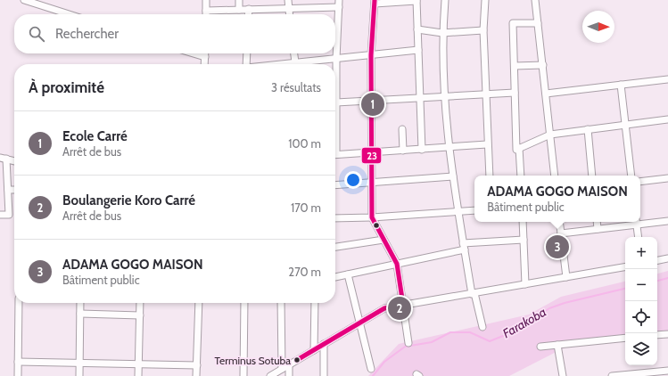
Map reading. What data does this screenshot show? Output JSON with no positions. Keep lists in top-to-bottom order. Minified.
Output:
{"water":["Farakoba"],"places":["Terminus Sotuba"],"lines":["transit line 23"],"north":"right","page":{"search":"Rechercher","heading":["À proximité","3 résultats"],"pins":["1","3","2"],"list":[{"mark":"1","name":"Ecole Carré","note":"Arrêt de bus","value":"100 m"},{"mark":"2","name":"Boulangerie Koro Carré","note":"Arrêt de bus","value":"170 m"},{"mark":"3","name":"ADAMA GOGO MAISON","note":"Bâtiment public","value":"270 m"}],"popup":["ADAMA GOGO MAISON","Bâtiment public"],"map_buttons":["+","−"]}}
